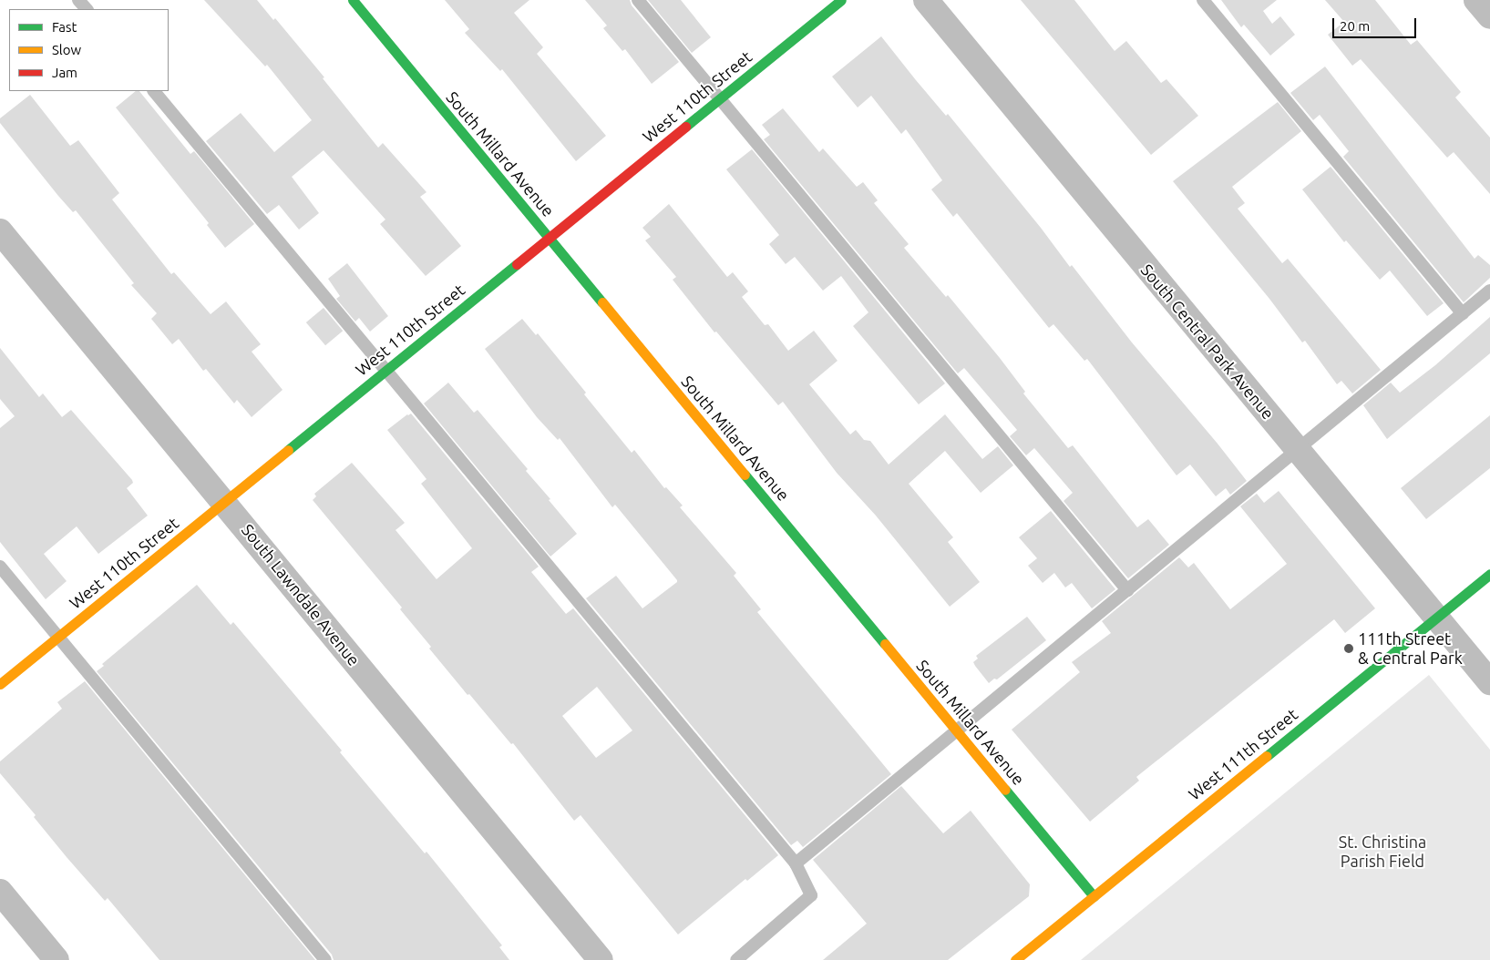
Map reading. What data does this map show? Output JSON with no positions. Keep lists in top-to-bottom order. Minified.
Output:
{"streets":{"street":["West 110th Street","South Millard Avenue","South Central Park Avenue","South Lawndale Avenue","West 111th Street"]},"crossings":[["West 110th Street","South Millard Avenue"],["West 110th Street","South Lawndale Avenue"],["South Millard Avenue","West 111th Street"],["South Central Park Avenue","West 111th Street"]],"parks":["St. Christina Parish Field"],"places":["111th Street & Central Park"],"legend":["Fast","Slow","Jam"],"scale_bar":"20 m"}
